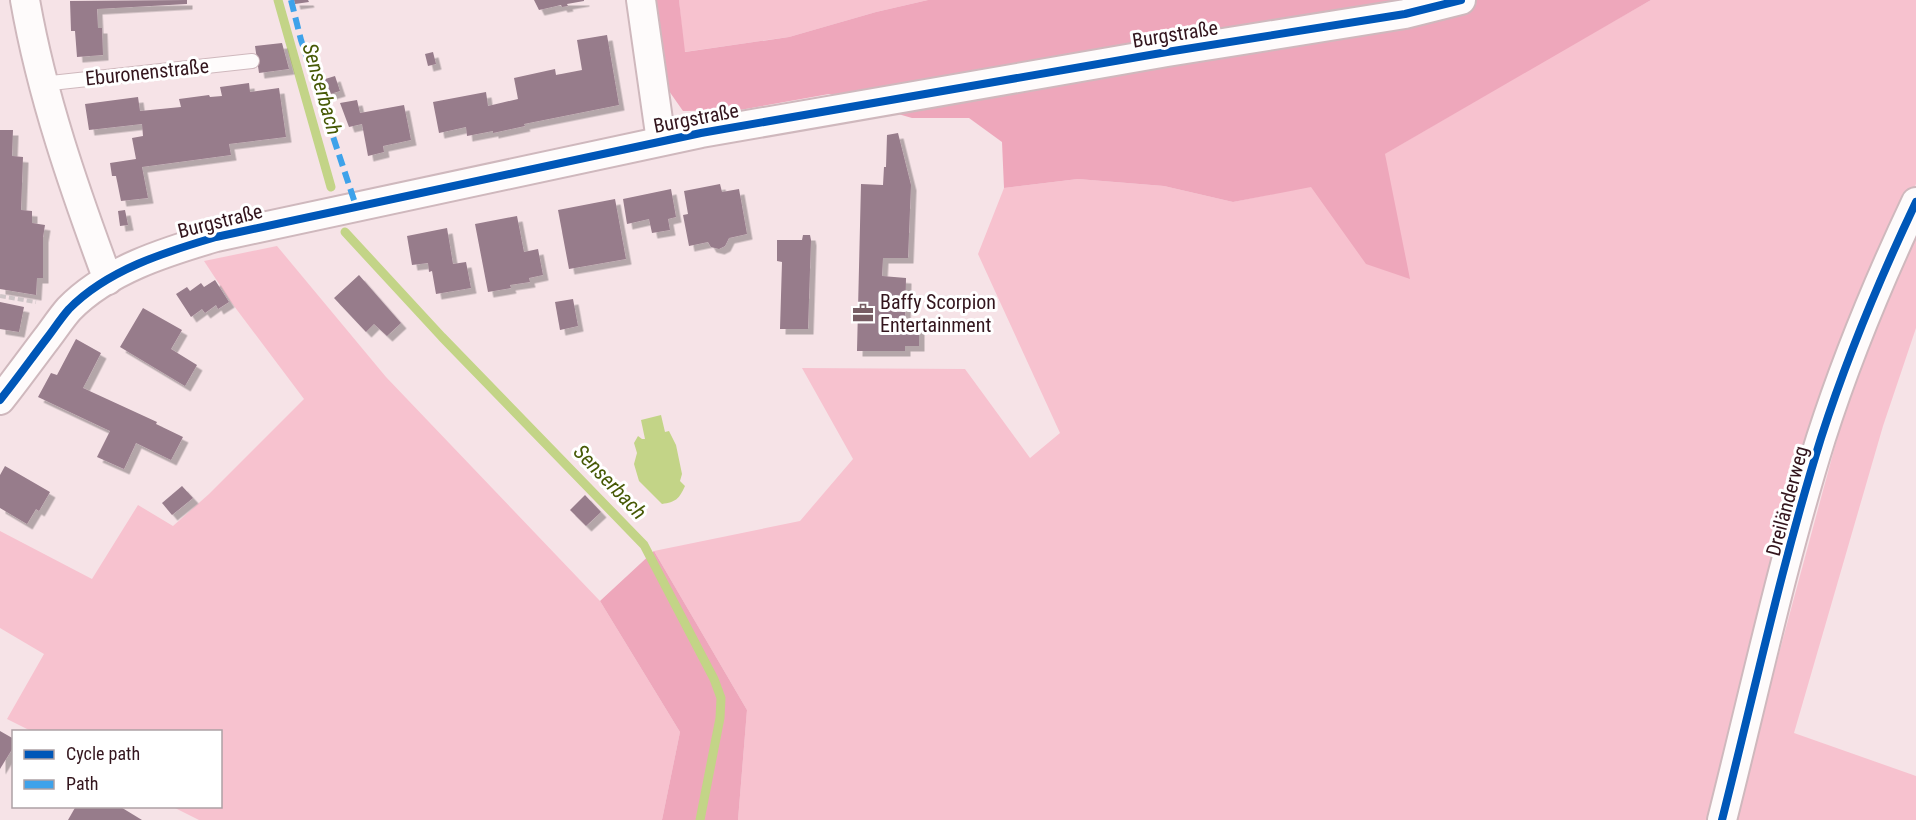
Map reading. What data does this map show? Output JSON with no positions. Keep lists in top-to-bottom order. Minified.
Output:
{"streets":{"street":["Burgstraße","Dreiländerweg"],"lane":["Eburonenstraße"]},"water":["Senserbach"],"places":{"office":["Baffy Scorpion Entertainment"]},"legend":["Cycle path","Path"]}
